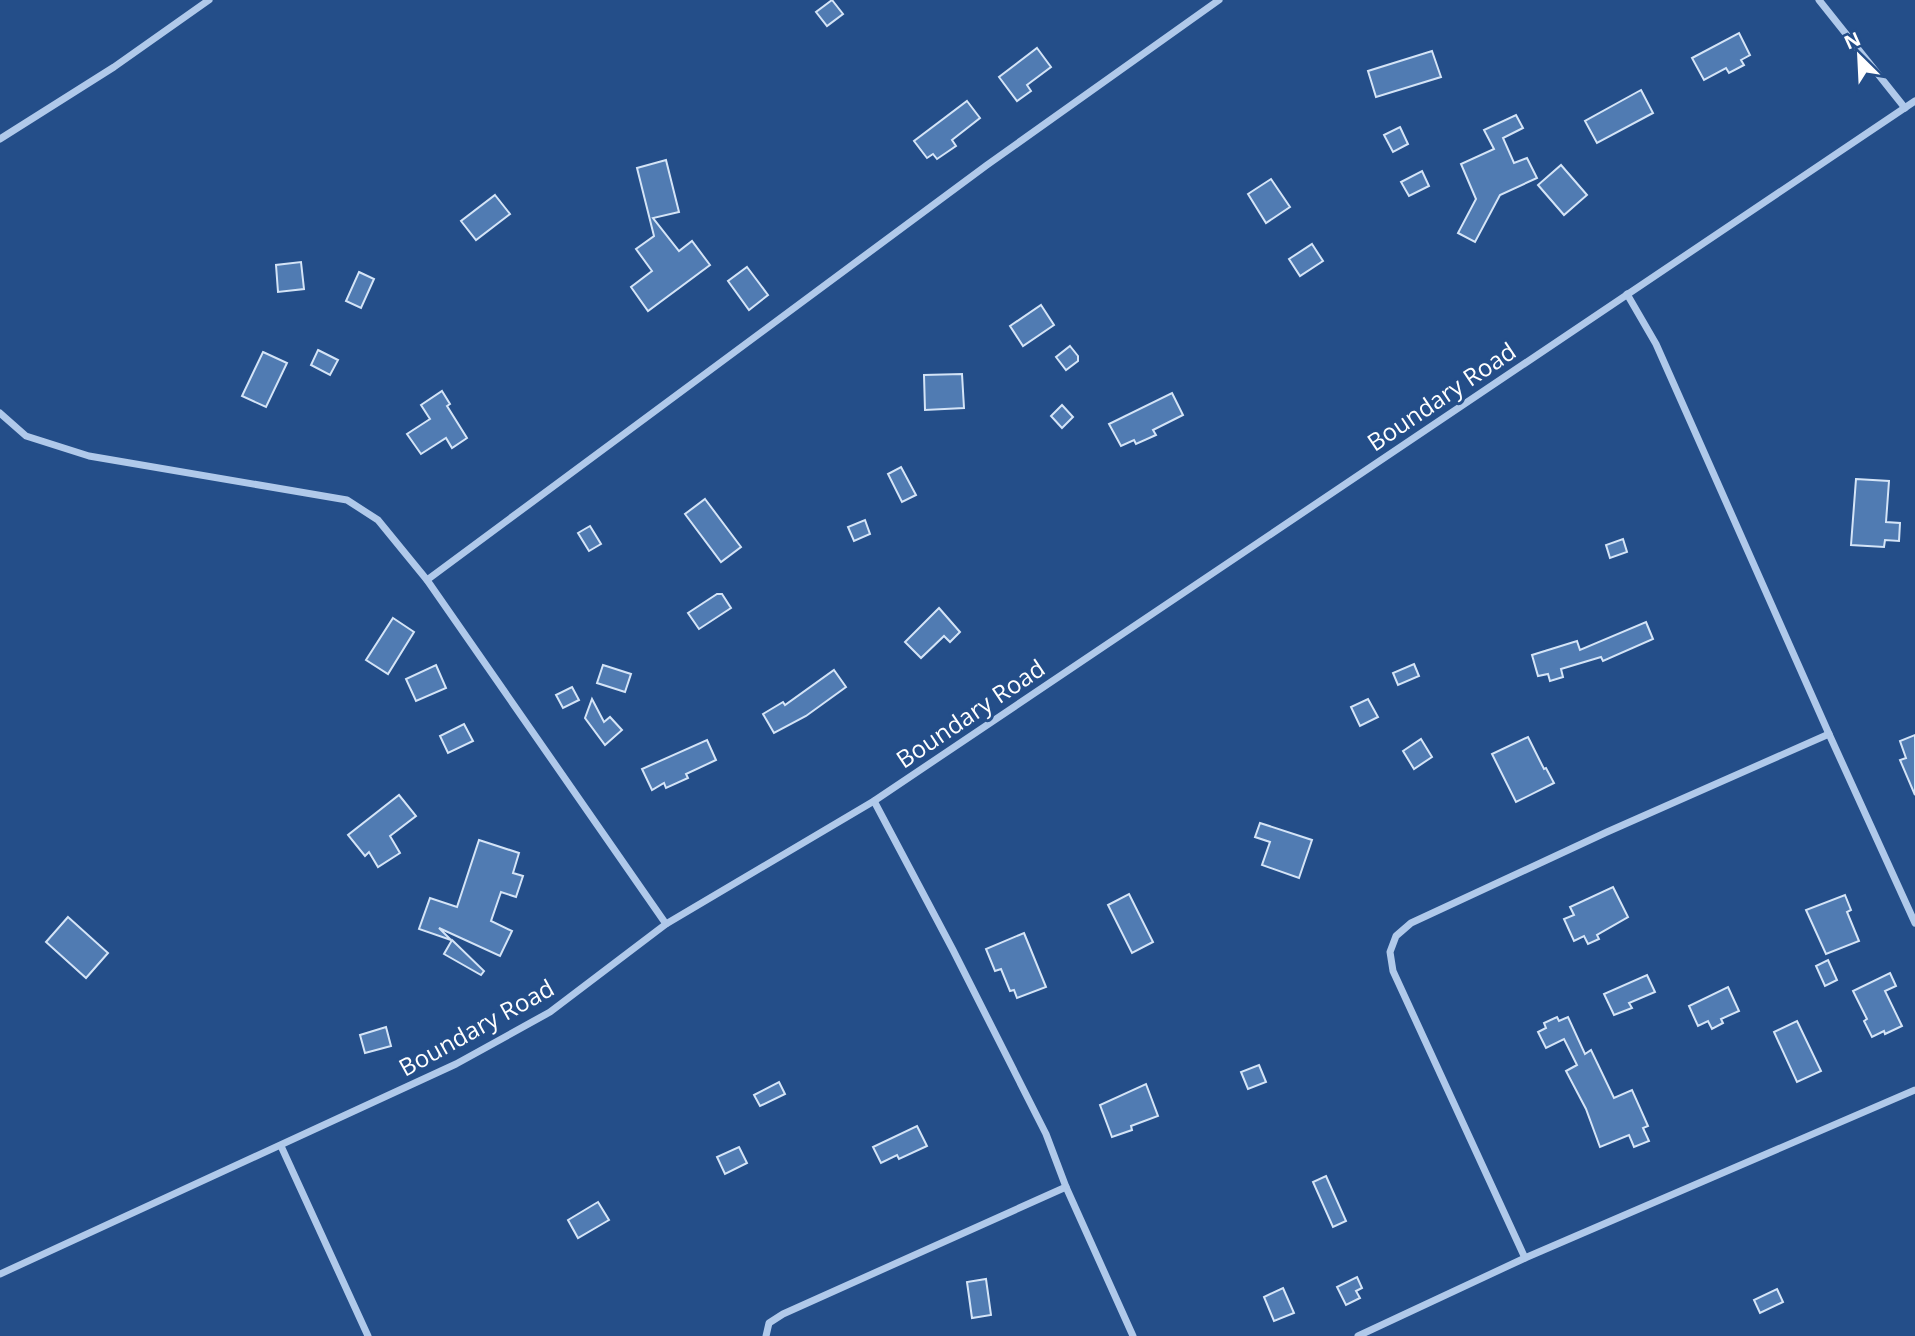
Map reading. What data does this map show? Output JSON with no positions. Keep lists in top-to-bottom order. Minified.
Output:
{"streets":{"street":["Boundary Road"]},"north":"top left"}
